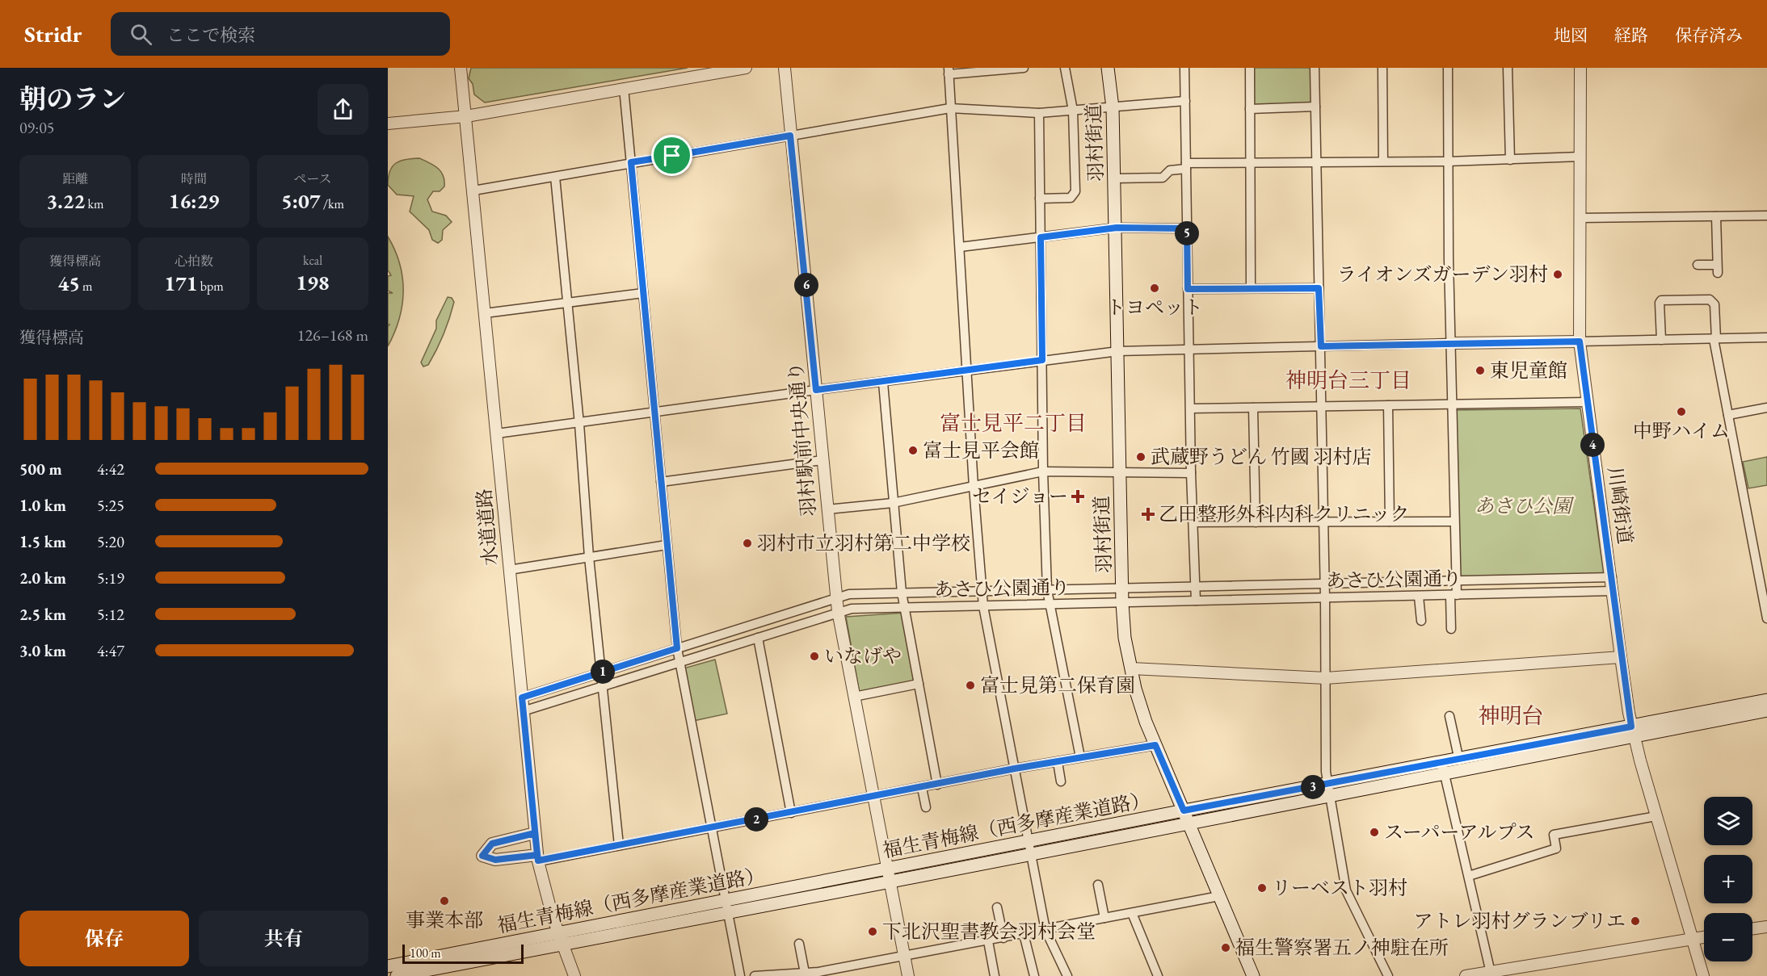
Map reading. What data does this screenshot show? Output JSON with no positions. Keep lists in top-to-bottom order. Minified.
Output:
{"streets":{"main road":["羽村街道","福生青梅線（西多摩産業道路）"],"street":["羽村駅前中央通り","川崎街道","水道道路","あさひ公園通り"]},"crossings":[["羽村街道","あさひ公園通り"],["羽村街道","福生青梅線（西多摩産業道路）"],["羽村駅前中央通り","あさひ公園通り"],["羽村駅前中央通り","福生青梅線（西多摩産業道路）"],["川崎街道","あさひ公園通り"],["川崎街道","福生青梅線（西多摩産業道路）"],["水道道路","あさひ公園通り"],["水道道路","福生青梅線（西多摩産業道路）"]],"districts":["神明台三丁目","富士見平二丁目","神明台"],"parks":["あさひ公園"],"places":{"other":["ライオンズガーデン羽村","トヨペット","東児童館","中野ハイム","富士見平会館","武蔵野うどん 竹國 羽村店","羽村市立羽村第二中学校","いなげや","富士見第二保育園","スーパーアルプス","リーベスト羽村","事業本部","アトレ羽村グランブリエ","下北沢聖書教会羽村会堂","福生警察署五ノ神駐在所"],"health":["セイジョー","乙田整形外科内科クリニック"]},"scale_bar":"100 m","page":{"header":"Stridr","search":"ここで検索","nav":["地図","経路","保存済み"],"heading":["朝のラン","09:05"],"stats":[["距離","3.22 km"],["時間","16:29"],["ペース","5:07 /km"],["獲得標高","45 m"],["心拍数","171 bpm"],["kcal","198"]],"pins":["5","6","4","1","3","2"],"chart":["獲得標高","126–168 m"],"list":[{"name":"500 m","note":"4:42"},{"name":"1.0 km","note":"5:25"},{"name":"1.5 km","note":"5:20"},{"name":"2.0 km","note":"5:19"},{"name":"2.5 km","note":"5:12"},{"name":"3.0 km","note":"4:47"}],"map_buttons":["+","−"],"buttons":["保存","共有"],"scale":"100 m"}}
